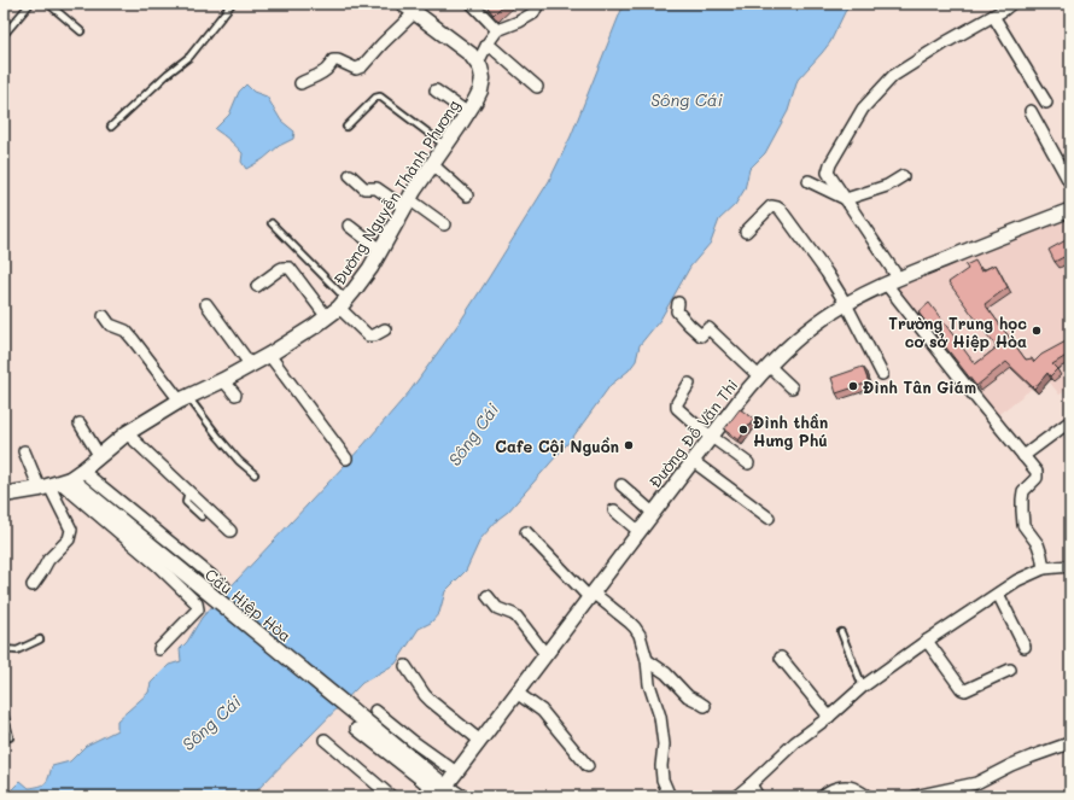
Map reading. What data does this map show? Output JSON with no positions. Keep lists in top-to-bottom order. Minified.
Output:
{"streets":{"main road":["Đường Nguyễn Thành Phương","Cầu Hiệp Hòa"],"street":["Đường Đỗ Văn Thi"]},"crossings":[["Đường Nguyễn Thành Phương","Cầu Hiệp Hòa"],["Đường Đỗ Văn Thi","Cầu Hiệp Hòa"]],"water":["Sông Cái"],"places":["Trường Trung học cơ sở Hiệp Hòa","Đình Tân Giám","Đình thần Hưng Phú","Cafe Cội Nguồn"]}
